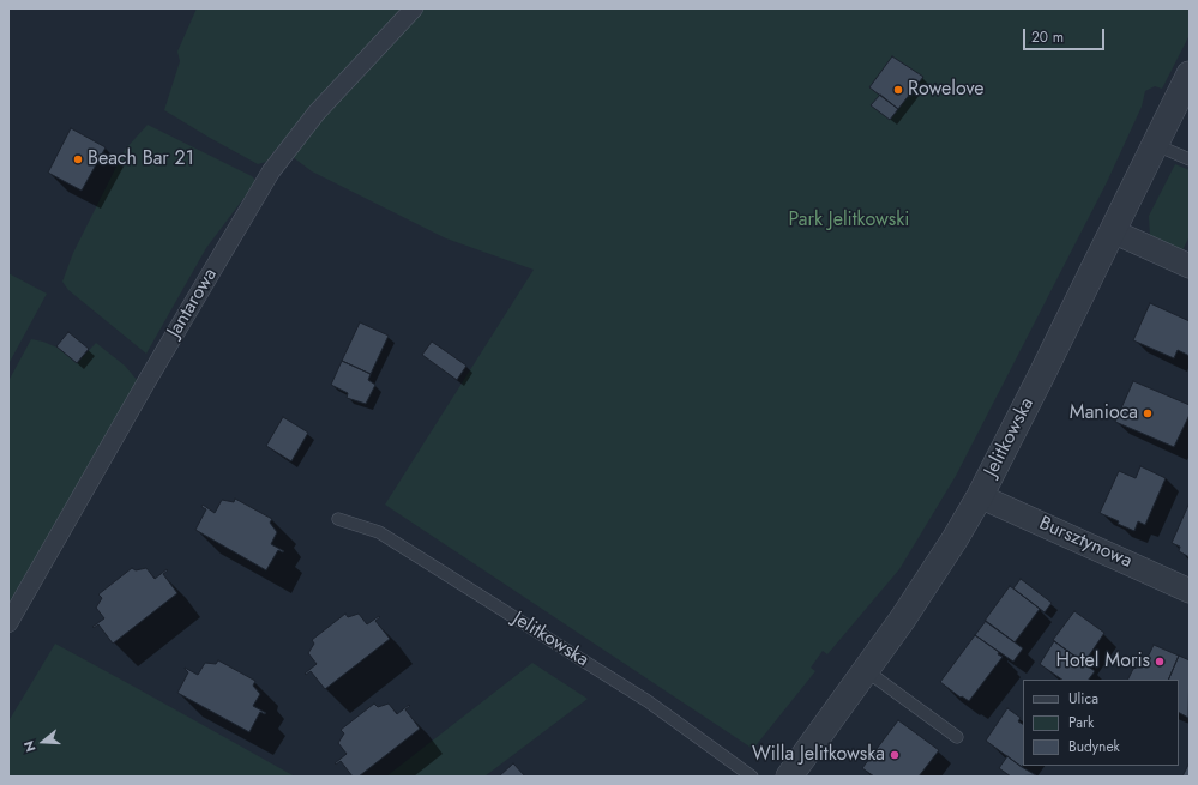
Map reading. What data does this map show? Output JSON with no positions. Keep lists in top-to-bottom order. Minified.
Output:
{"streets":{"street":["Jantarowa","Jelitkowska","Bursztynowa"]},"crossings":[["Jelitkowska","Bursztynowa"]],"parks":["Park Jelitkowski"],"places":["Rowelove","Beach Bar 21","Manioca","Hotel Moris","Willa Jelitkowska"],"legend":["Ulica","Park","Budynek"],"scale_bar":"20 m","north":"left"}
